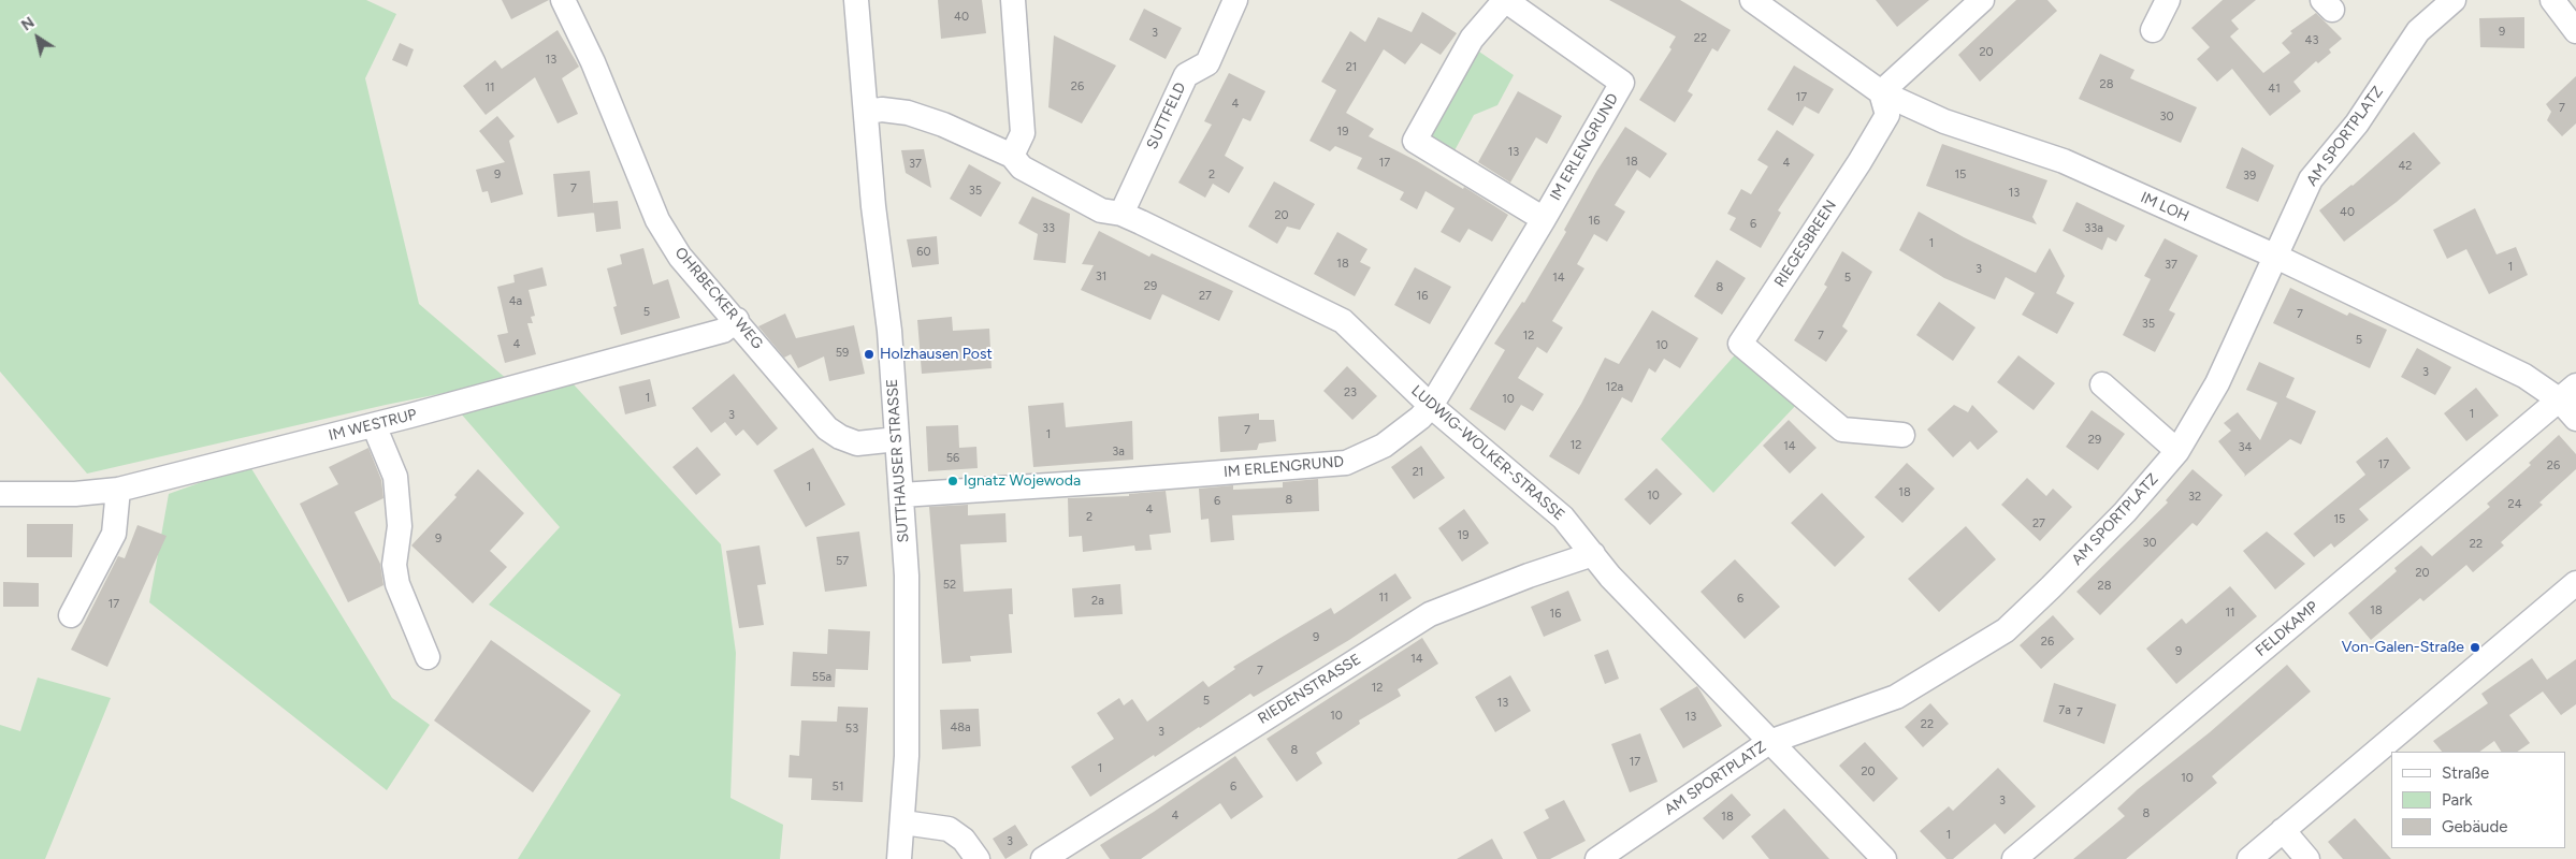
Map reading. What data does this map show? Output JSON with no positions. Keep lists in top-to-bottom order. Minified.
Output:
{"streets":{"street":["SUTTFELD","AM SPORTPLATZ","IM ERLENGRUND","IM LOH","RIEGESBREEN","OHRBECKER WEG","IM WESTRUP","LUDWIG-WOLKER-STRASSE","SUTTHAUSER STRASSE","FELDKAMP","RIEDENSTRASSE"]},"crossings":[["SUTTFELD","LUDWIG-WOLKER-STRASSE"],["AM SPORTPLATZ","IM LOH"],["AM SPORTPLATZ","LUDWIG-WOLKER-STRASSE"],["IM ERLENGRUND","LUDWIG-WOLKER-STRASSE"],["IM ERLENGRUND","SUTTHAUSER STRASSE"],["IM LOH","RIEGESBREEN"],["IM LOH","FELDKAMP"],["OHRBECKER WEG","IM WESTRUP"],["OHRBECKER WEG","SUTTHAUSER STRASSE"],["LUDWIG-WOLKER-STRASSE","SUTTHAUSER STRASSE"],["LUDWIG-WOLKER-STRASSE","RIEDENSTRASSE"]],"places":["Holzhausen Post","Ignatz Wojewoda","Von-Galen-Straße"],"house_numbers":["40","9","3","22","43","20","13","21","28","26","11","41","17","4","7","30","19","13","18","17","4","37","42","9","2","15","39","7","35","13","40","20","16","6","33","33a","1","60","18","37","1","3","31","14","5","29","8","27","16","4a","5","7","35","12","7","5","4","10","59","3","12a","23","1","10","1","3","7","1","29","12","14","34","3a","56","17","26","21","1","18","10","32","8","6","24","4","2","15","27","19","9","30","22","57","20","52","28","11","6","2a","17","18","11","16","9","26","9","14","7","55a","12","5","13","7a","7","10","13","22","48a","53","3","8","17","1","20","10","51","6","3","8","4","18","1","3"],"legend":["Straße","Park","Gebäude"],"north":"top left"}
